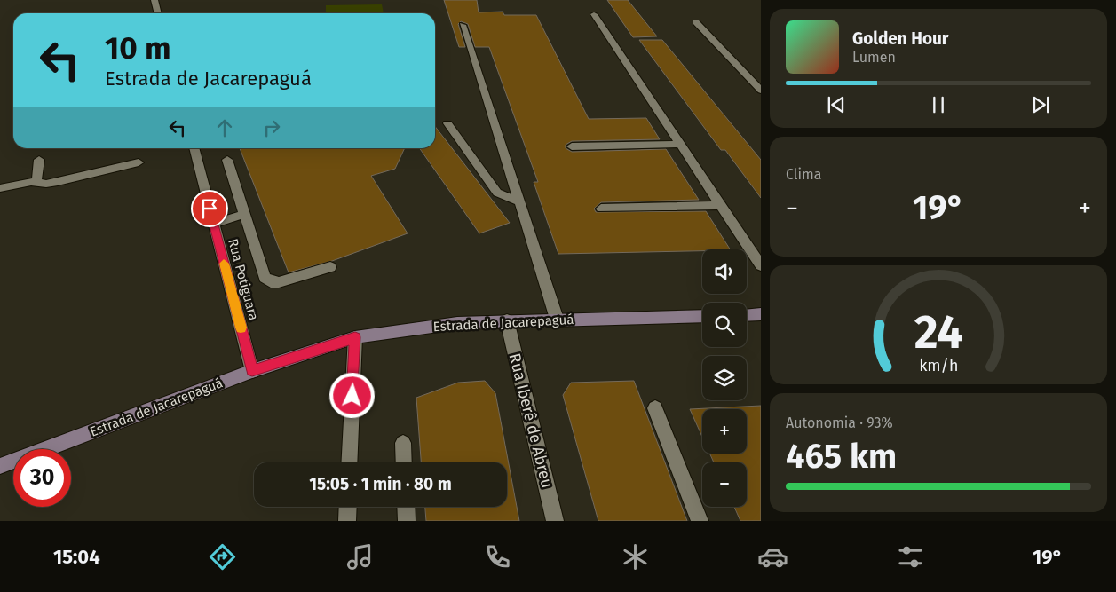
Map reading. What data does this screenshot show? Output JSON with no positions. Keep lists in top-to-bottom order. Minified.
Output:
{"streets":{"main road":["Estrada de Jacarepaguá"],"street":["Rua Potiguara","Rua Iberê de Abreu"]},"crossings":[["Rua Potiguara","Estrada de Jacarepaguá"],["Estrada de Jacarepaguá","Rua Iberê de Abreu"]],"page":{"turn":["10 m","Estrada de Jacarepaguá"],"song":["Golden Hour","Lumen"],"tile":["Clima",["Autonomia · 93%","465 km"]],"heat":["−","19°","+"],"map_buttons":["+","−"],"limit":"30","trip":"15:05 · 1 min · 80 m","tabs":["15:04","19°"],"gauge":["24","km/h"]}}
